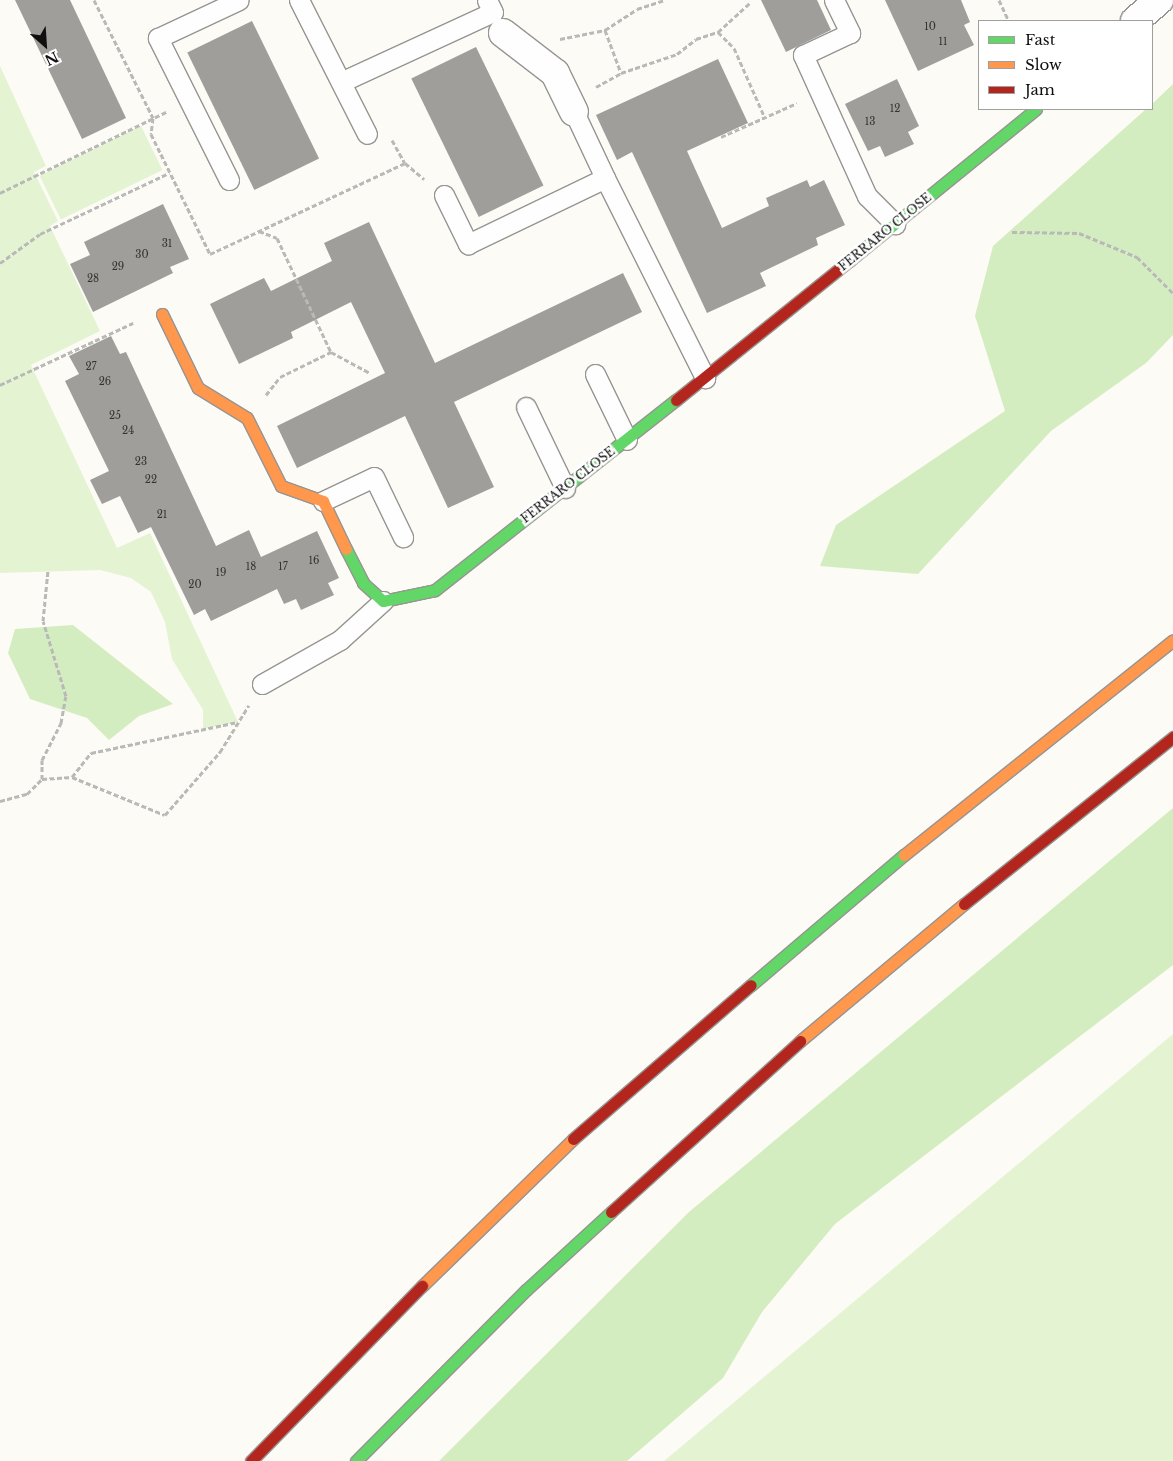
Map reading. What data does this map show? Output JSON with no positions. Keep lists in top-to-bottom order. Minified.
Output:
{"streets":{"main road":["FERRARO CLOSE"]},"house_numbers":["10","11","12","13","31","30","29","28","27","26","25","24","23","22","21","16","18","17","19","20"],"legend":["Fast","Slow","Jam"],"north":"bottom right"}
